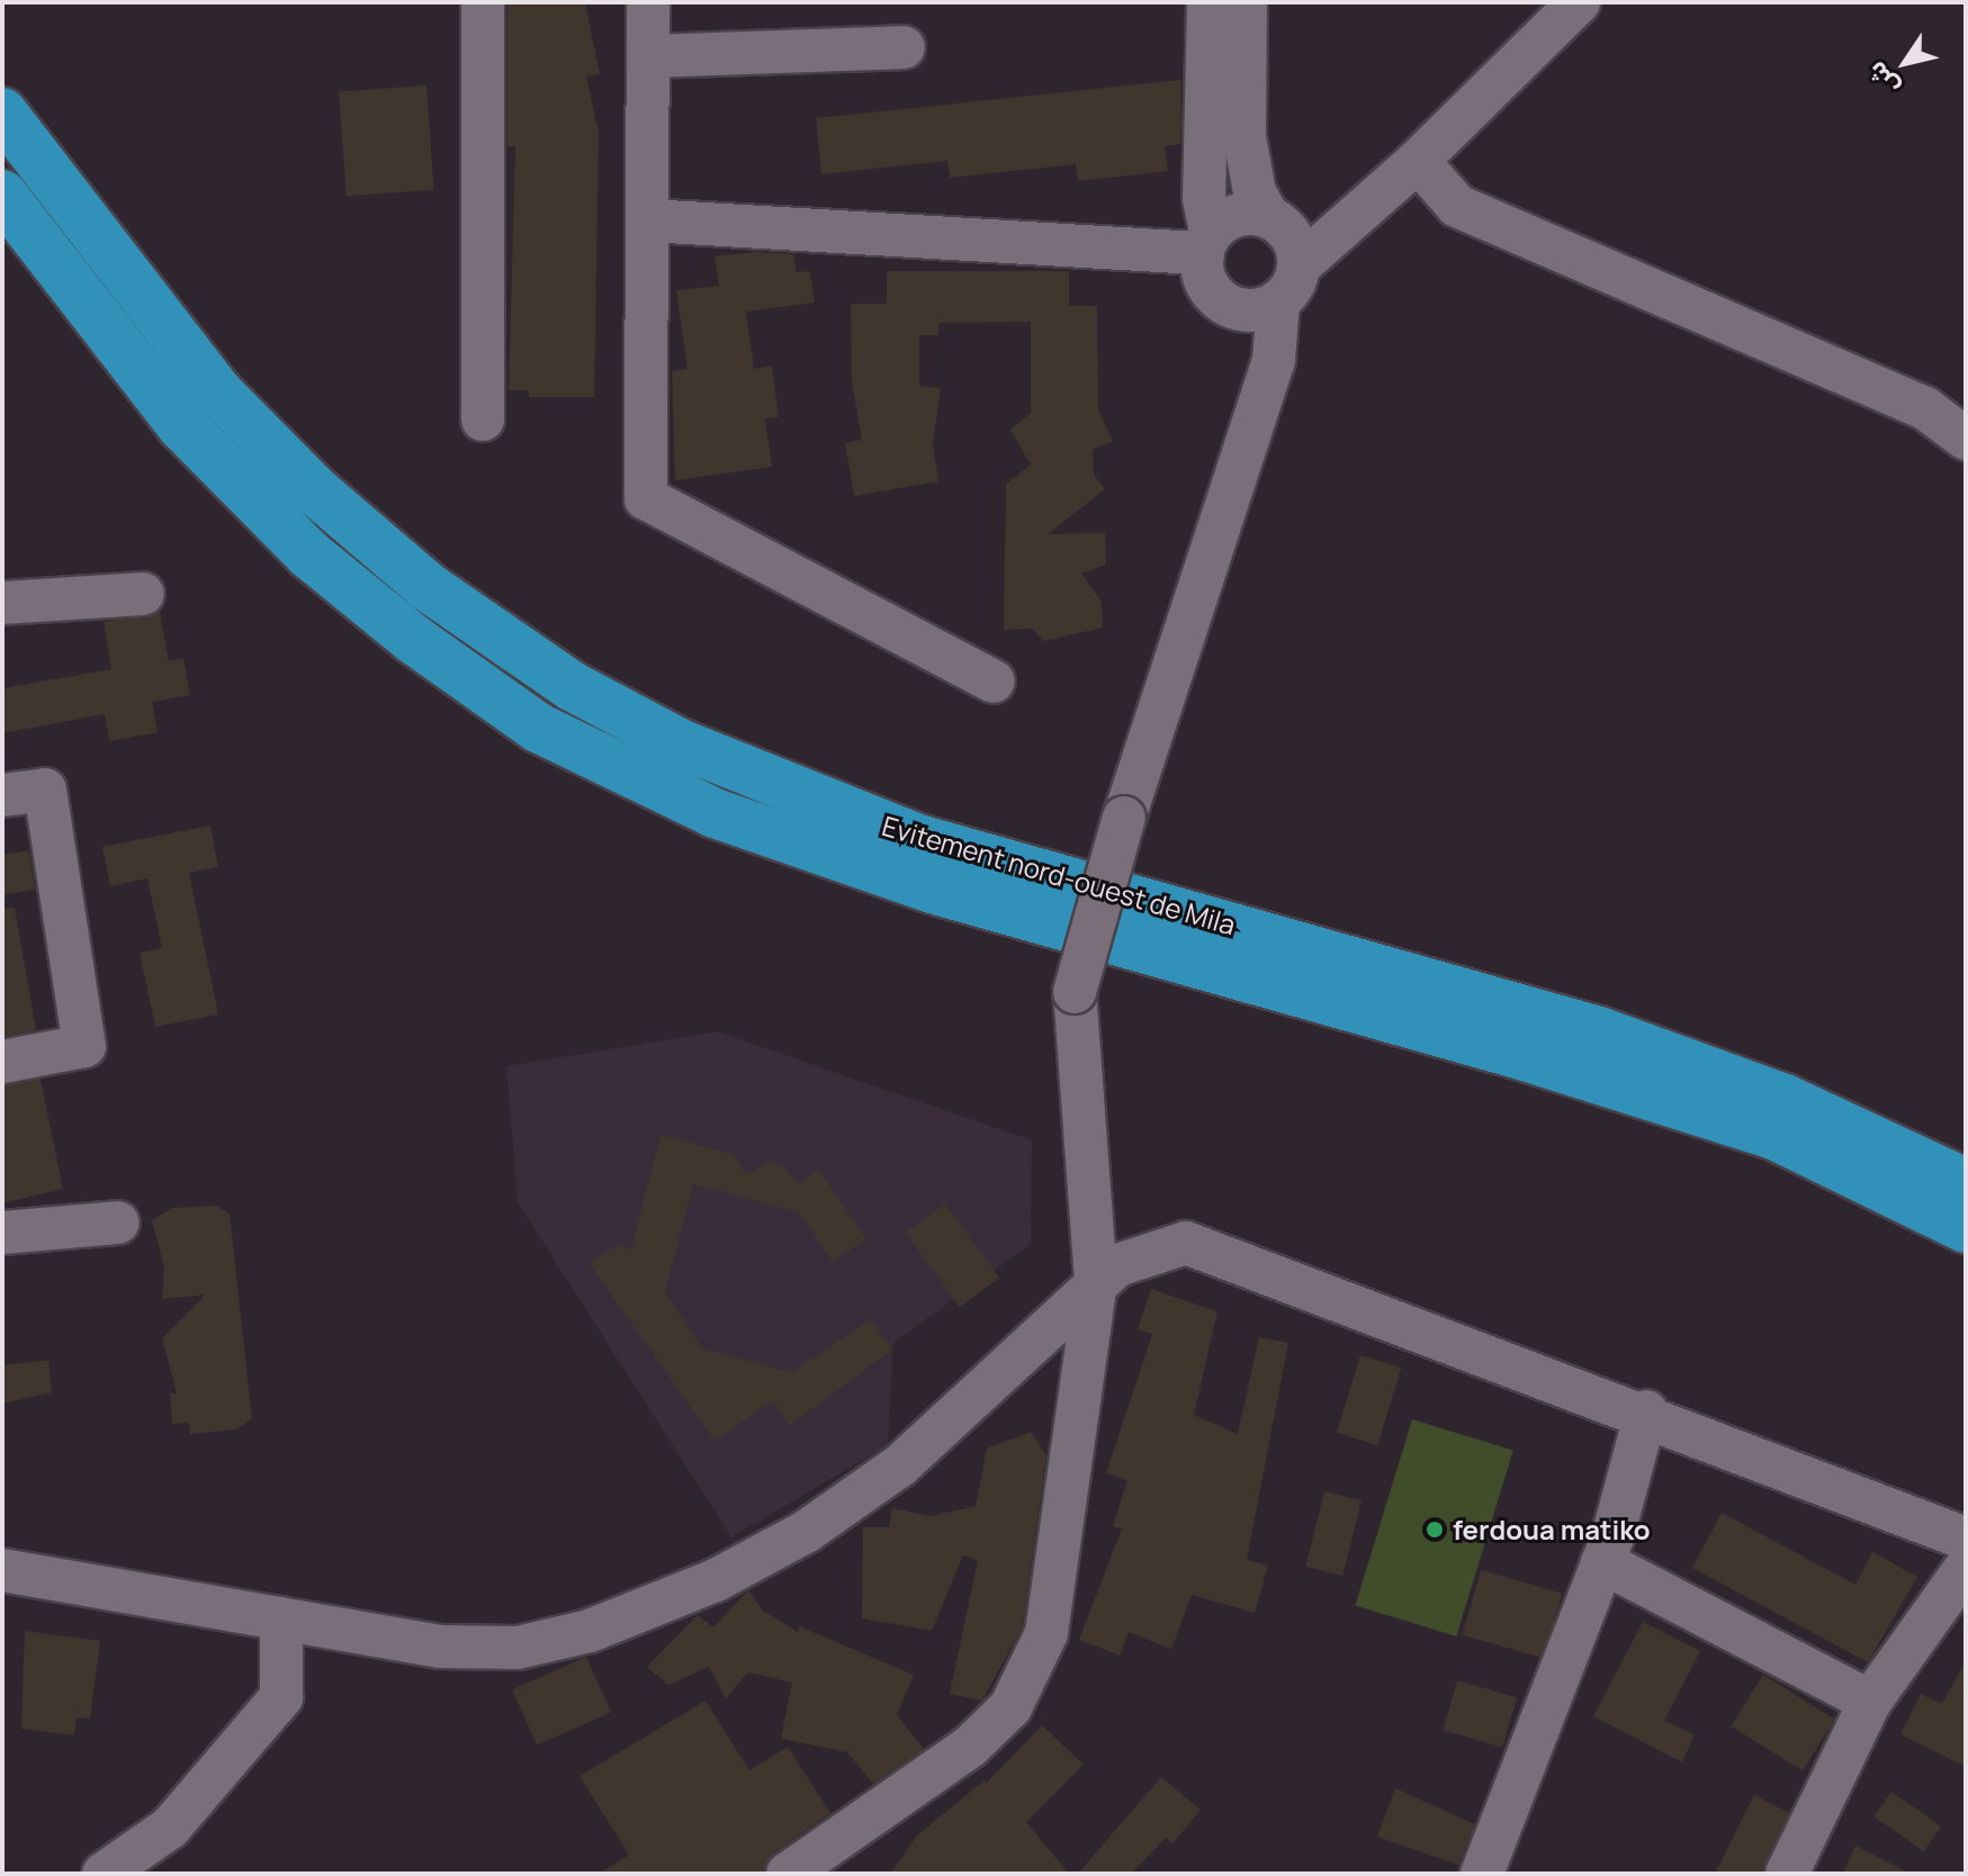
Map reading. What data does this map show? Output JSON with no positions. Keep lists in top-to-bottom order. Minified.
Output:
{"streets":{"highway":["Evitement nord-ouest de Mila"]},"places":["ferdoua matiko"],"north":"bottom left"}
